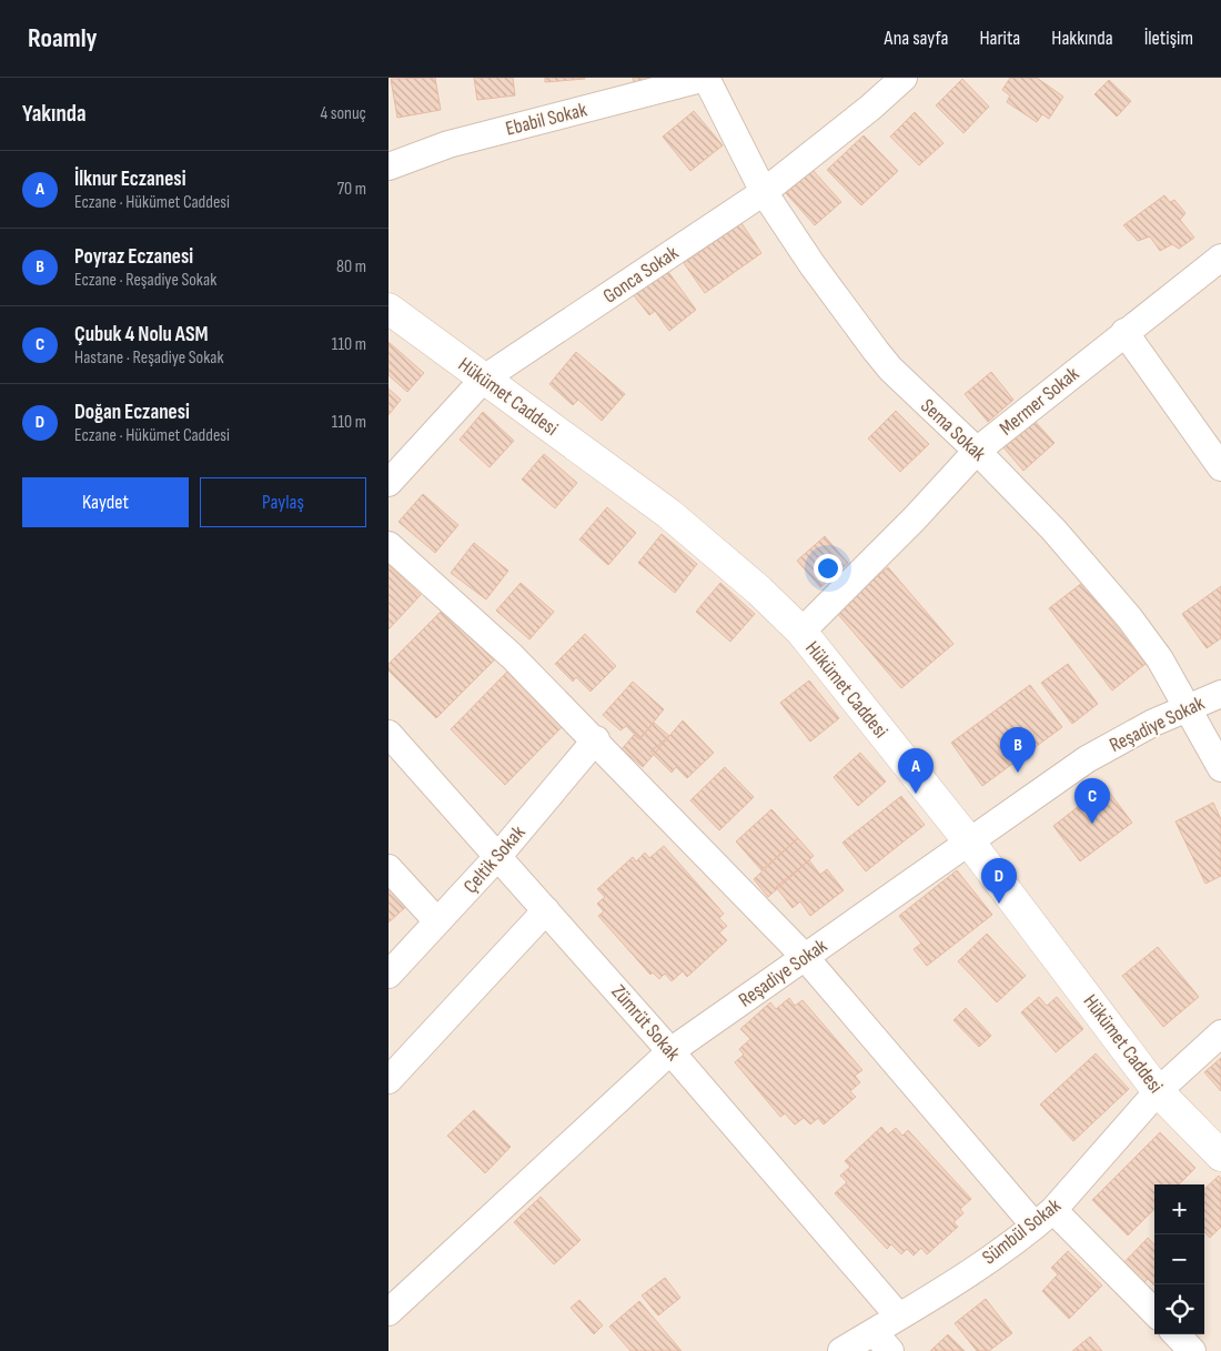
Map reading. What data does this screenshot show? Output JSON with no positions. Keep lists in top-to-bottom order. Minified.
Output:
{"streets":{"street":["Ebabil Sokak","Gonca Sokak","Hükümet Caddesi","Mermer Sokak","Sema Sokak","Reşadiye Sokak","Çeltik Sokak","Zümrüt Sokak","Sümbül Sokak"]},"crossings":[["Ebabil Sokak","Sema Sokak"],["Gonca Sokak","Hükümet Caddesi"],["Gonca Sokak","Sema Sokak"],["Hükümet Caddesi","Mermer Sokak"],["Hükümet Caddesi","Reşadiye Sokak"],["Hükümet Caddesi","Sümbül Sokak"],["Mermer Sokak","Sema Sokak"],["Sema Sokak","Reşadiye Sokak"],["Reşadiye Sokak","Zümrüt Sokak"],["Çeltik Sokak","Zümrüt Sokak"],["Zümrüt Sokak","Sümbül Sokak"]],"page":{"header":"Roamly","nav":["Ana sayfa","Harita","Hakkında","İletişim"],"heading":["Yakında","4 sonuç"],"list":[{"mark":"A","name":"İlknur Eczanesi","note":"Eczane · Hükümet Caddesi","value":"70 m"},{"mark":"B","name":"Poyraz Eczanesi","note":"Eczane · Reşadiye Sokak","value":"80 m"},{"mark":"C","name":"Çubuk 4 Nolu ASM","note":"Hastane · Reşadiye Sokak","value":"110 m"},{"mark":"D","name":"Doğan Eczanesi","note":"Eczane · Hükümet Caddesi","value":"110 m"}],"buttons":["Kaydet","Paylaş"],"pins":["B","A","C","D"],"map_buttons":["+","−"]}}
